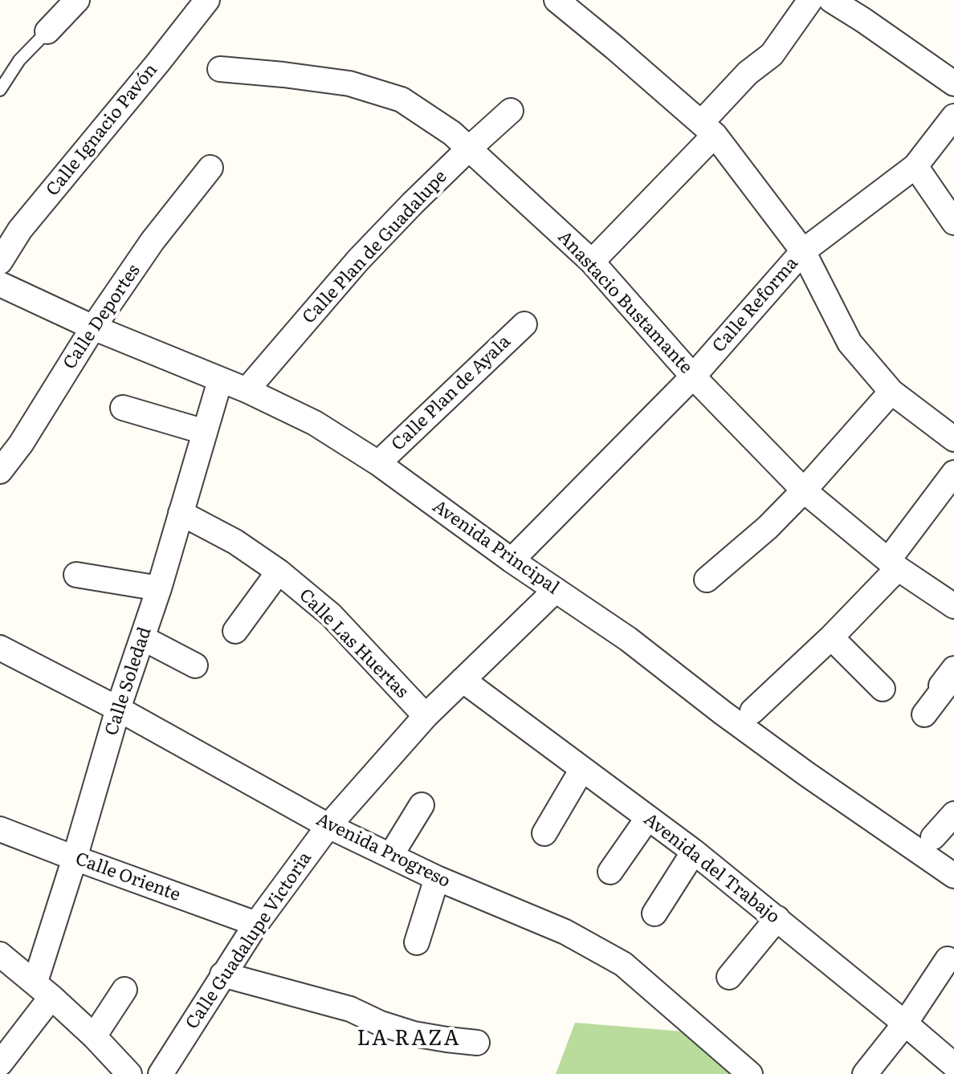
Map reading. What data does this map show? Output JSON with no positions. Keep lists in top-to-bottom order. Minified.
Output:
{"streets":{"street":["Calle Ignacio Pavón","Calle Plan de Guadalupe","Anastacio Bustamante","Calle Reforma","Calle Deportes","Calle Plan de Ayala","Avenida Principal","Calle Las Huertas","Calle Soledad","Avenida Progreso","Avenida del Trabajo","Calle Oriente","Calle Guadalupe Victoria"]},"crossings":[["Calle Plan de Guadalupe","Anastacio Bustamante"],["Calle Plan de Guadalupe","Avenida Principal"],["Anastacio Bustamante","Calle Reforma"],["Calle Reforma","Avenida Principal"],["Calle Deportes","Avenida Principal"],["Calle Plan de Ayala","Avenida Principal"],["Avenida Principal","Calle Soledad"],["Avenida Principal","Calle Guadalupe Victoria"],["Calle Las Huertas","Calle Soledad"],["Calle Las Huertas","Calle Guadalupe Victoria"],["Calle Soledad","Avenida Progreso"],["Calle Soledad","Calle Oriente"],["Avenida Progreso","Calle Guadalupe Victoria"],["Avenida del Trabajo","Calle Guadalupe Victoria"],["Calle Oriente","Calle Guadalupe Victoria"]],"districts":["LA RAZA"]}
